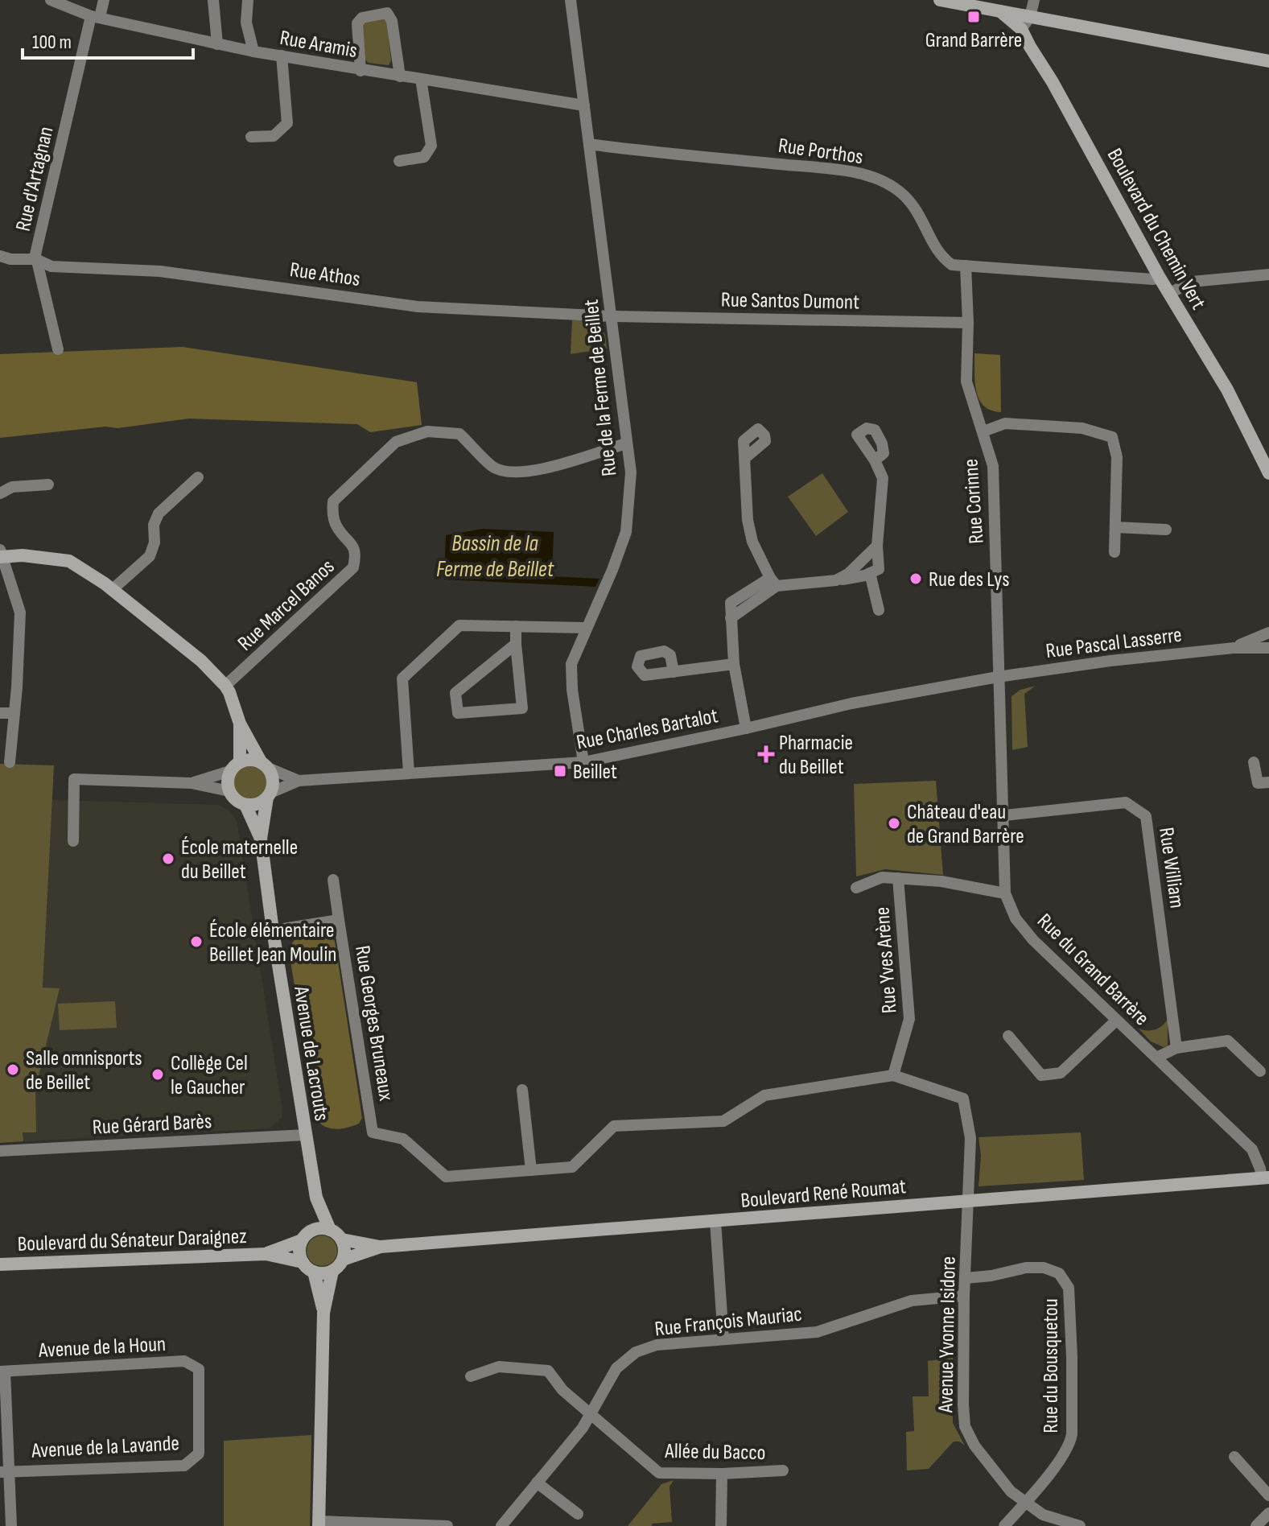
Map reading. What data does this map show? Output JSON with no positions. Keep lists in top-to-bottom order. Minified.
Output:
{"streets":{"street":["Rue Aramis","Rue Porthos","Rue d'Artagnan","Boulevard du Chemin Vert","Rue Athos","Rue Santos Dumont","Rue de la Ferme de Beillet","Rue Corinne","Rue Marcel Banos","Rue Pascal Lasserre","Rue Charles Bartalot","Rue William","Rue Yves Arène","Rue du Grand Barrère","Rue Georges Bruneaux","Avenue de Lacrouts","Rue Gérard Barès","Boulevard René Roumat","Boulevard du Sénateur Daraignez","Rue François Mauriac","Avenue Yvonne Isidore","Avenue de la Houn","Rue du Bousquetou","Avenue de la Lavande","Allée du Bacco"]},"crossings":[["Rue Aramis","Rue d'Artagnan"],["Rue Aramis","Rue de la Ferme de Beillet"],["Rue Porthos","Boulevard du Chemin Vert"],["Rue Porthos","Rue de la Ferme de Beillet"],["Rue Porthos","Rue Corinne"],["Rue d'Artagnan","Rue Athos"],["Rue Athos","Rue Santos Dumont"],["Rue Athos","Rue de la Ferme de Beillet"],["Rue Santos Dumont","Rue de la Ferme de Beillet"],["Rue Santos Dumont","Rue Corinne"],["Rue de la Ferme de Beillet","Rue Marcel Banos"],["Rue de la Ferme de Beillet","Rue Charles Bartalot"],["Rue Corinne","Rue Pascal Lasserre"],["Rue Corinne","Rue Charles Bartalot"],["Rue Corinne","Rue William"],["Rue Corinne","Rue du Grand Barrère"],["Rue Pascal Lasserre","Rue Charles Bartalot"],["Rue Charles Bartalot","Avenue de Lacrouts"],["Rue Yves Arène","Avenue Yvonne Isidore"],["Rue du Grand Barrère","Boulevard René Roumat"],["Rue Georges Bruneaux","Avenue de Lacrouts"],["Avenue de Lacrouts","Rue Gérard Barès"],["Avenue de Lacrouts","Boulevard René Roumat"],["Avenue de Lacrouts","Boulevard du Sénateur Daraignez"],["Boulevard René Roumat","Boulevard du Sénateur Daraignez"],["Boulevard René Roumat","Avenue Yvonne Isidore"],["Rue François Mauriac","Avenue Yvonne Isidore"],["Rue François Mauriac","Allée du Bacco"],["Avenue Yvonne Isidore","Rue du Bousquetou"],["Avenue de la Houn","Avenue de la Lavande"]],"water":["Bassin de la Ferme de Beillet"],"places":{"transit":["Grand Barrère","Beillet"],"other":["Rue des Lys","Château d'eau de Grand Barrère","École maternelle du Beillet","École élémentaire Beillet Jean Moulin","Salle omnisports de Beillet","Collège Cel le Gaucher"],"health":["Pharmacie du Beillet"]},"scale_bar":"100 m"}
